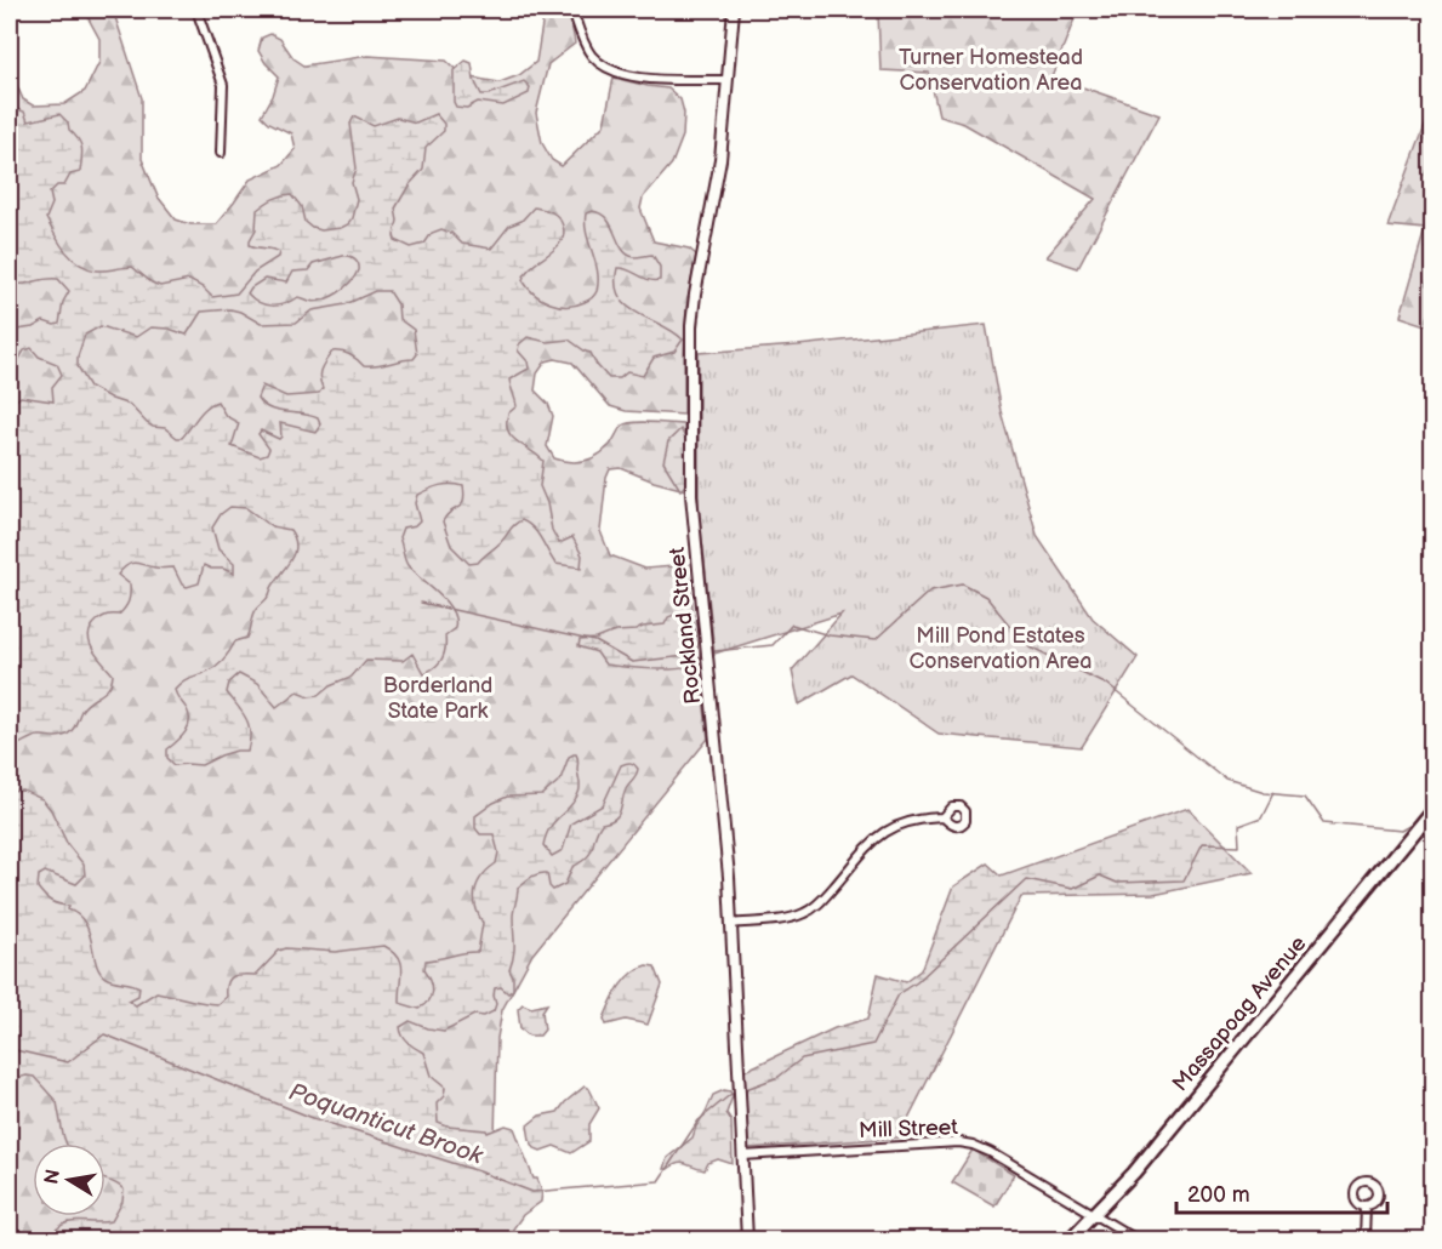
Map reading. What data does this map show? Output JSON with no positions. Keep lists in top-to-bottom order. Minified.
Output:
{"streets":{"main road":["Massapoag Avenue"],"street":["Rockland Street","Mill Street"]},"crossings":[["Rockland Street","Mill Street"],["Massapoag Avenue","Mill Street"]],"water":["Poquanticut Brook"],"parks":["Turner Homestead Conservation Area","Mill Pond Estates Conservation Area","Borderland State Park"],"scale_bar":"200 m","north":"left"}
